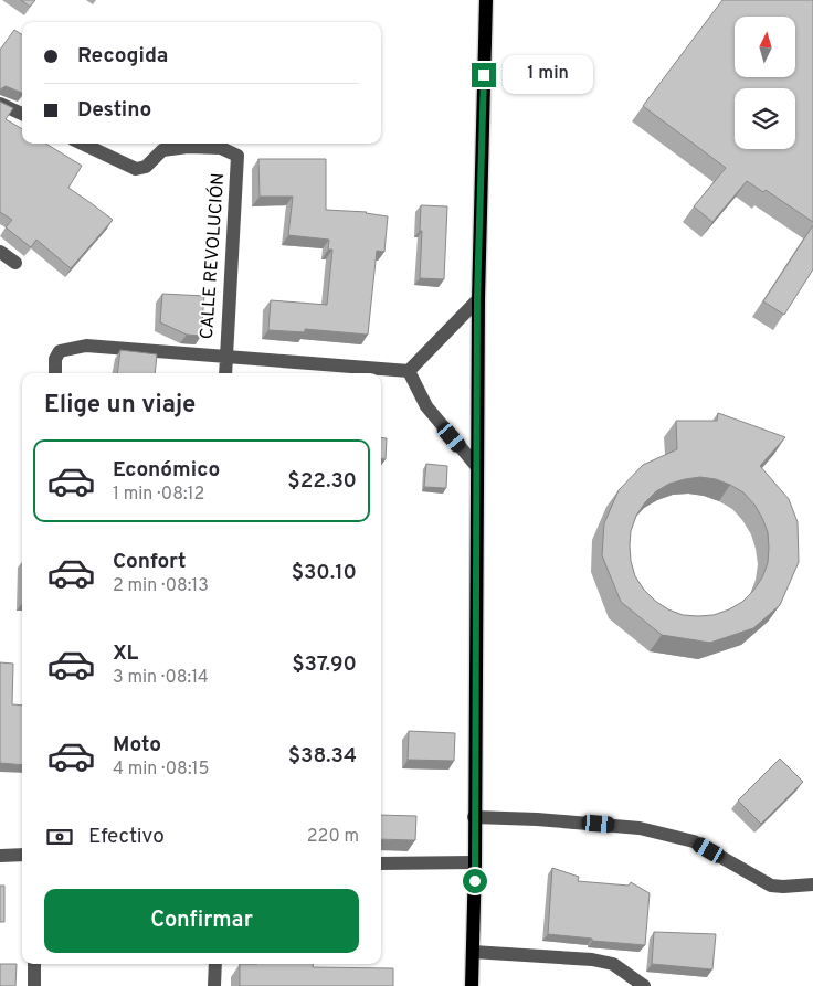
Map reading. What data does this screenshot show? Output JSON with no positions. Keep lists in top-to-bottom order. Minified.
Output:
{"streets":{"street":["CALLE REVOLUCIÓN"]},"north":"top","page":{"banner":["Recogida","Destino"],"bubble":"1 min","heading":"Elige un viaje","list":[{"name":"Económico","note":"1 min · 08:12","value":"$22.30"},{"name":"Confort","note":"2 min · 08:13","value":"$30.10"},{"name":"XL","note":"3 min · 08:14","value":"$37.90"},{"name":"Moto","note":"4 min · 08:15","value":"$38.34"}],"pay":["Efectivo","220 m"],"buttons":"Confirmar"}}
